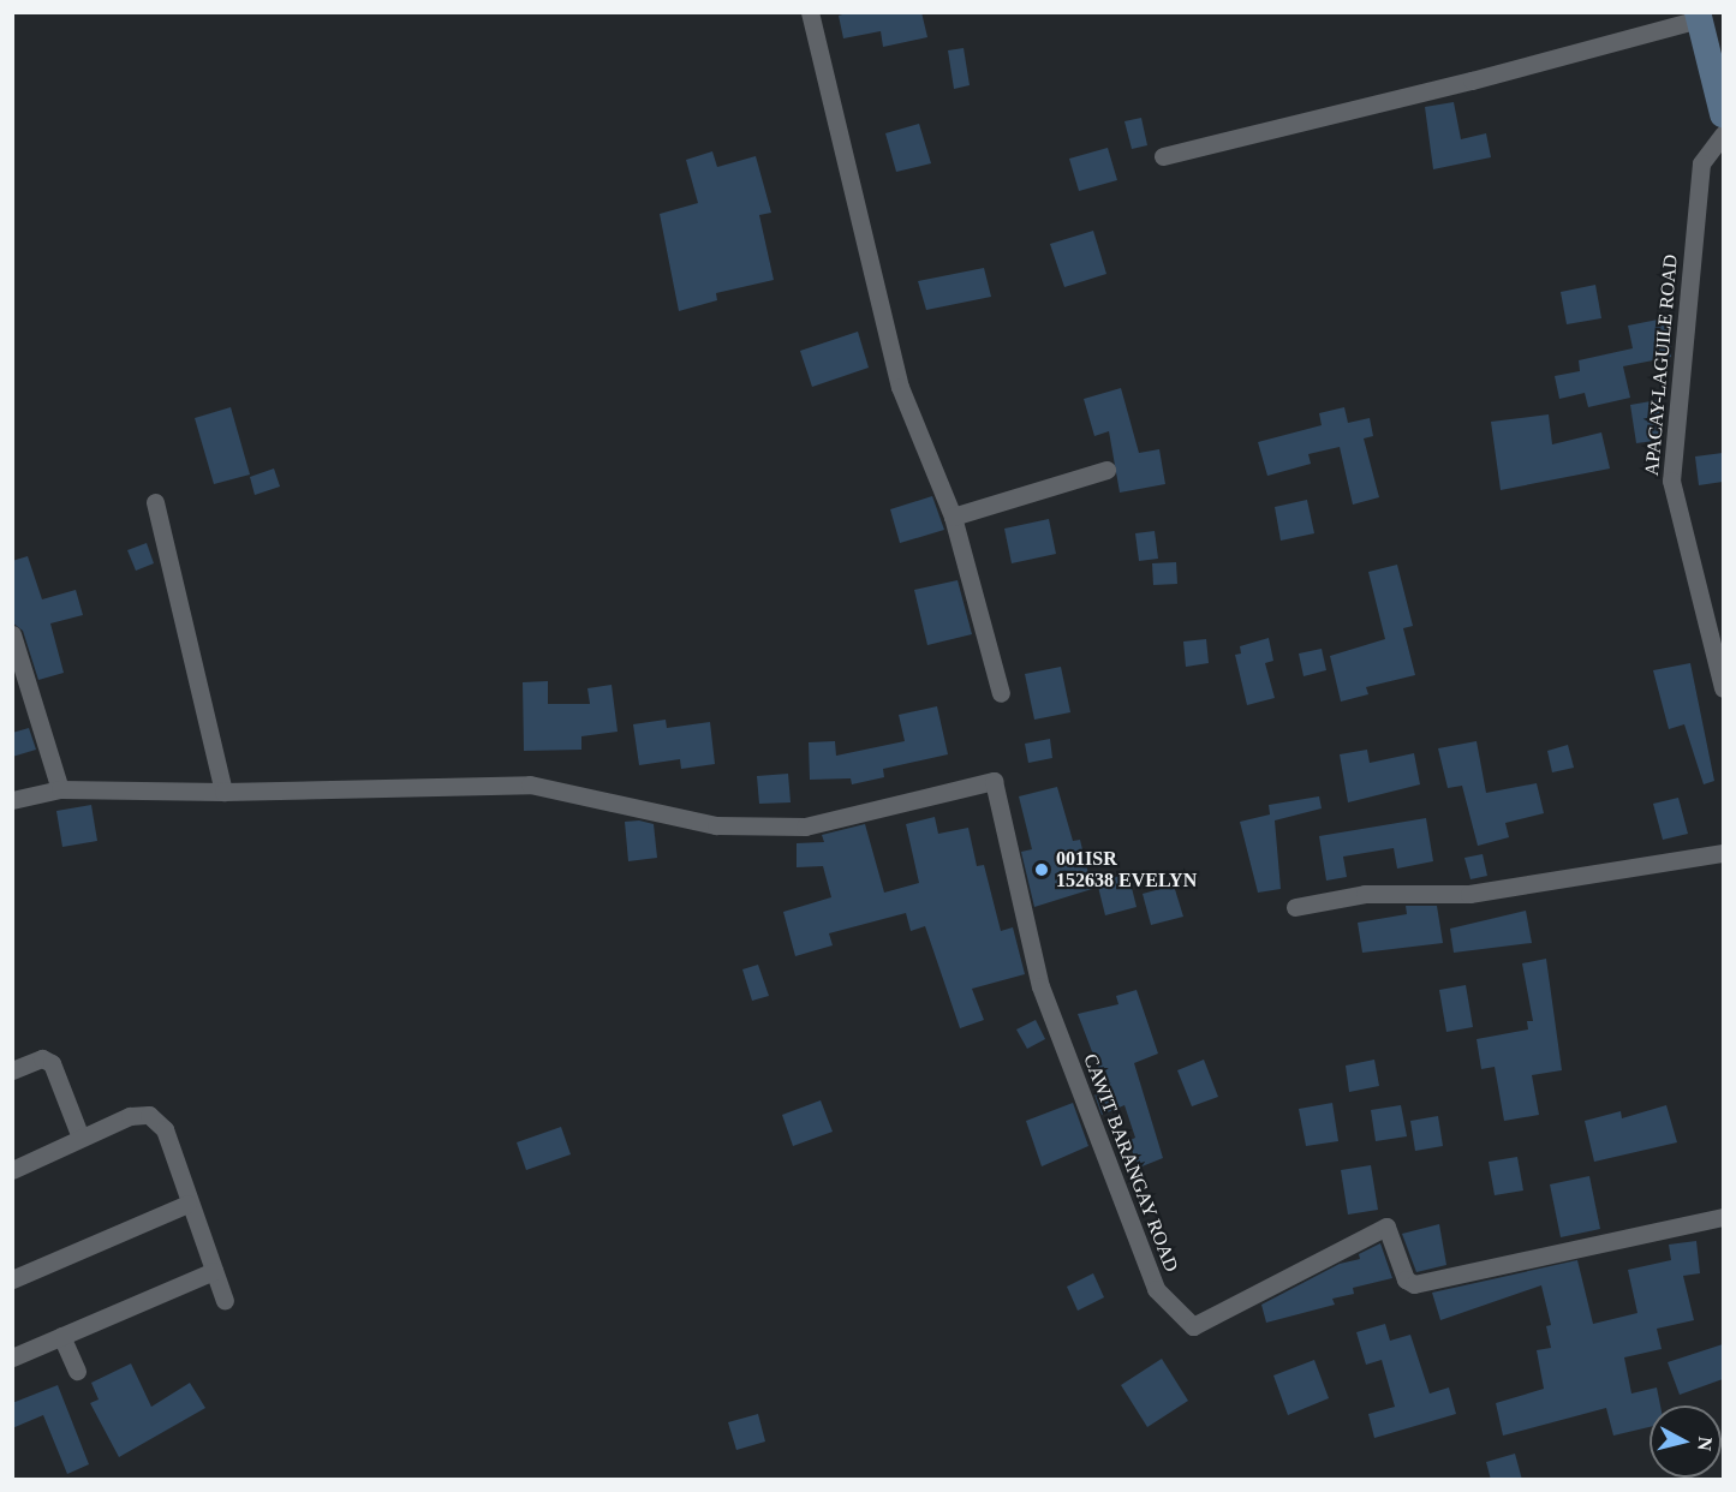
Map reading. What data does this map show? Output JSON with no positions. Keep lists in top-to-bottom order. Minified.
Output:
{"streets":{"street":["APACAY-LAGUILE ROAD","CAWIT BARANGAY ROAD"]},"places":["001ISR 152638 EVELYN"],"north":"right"}
